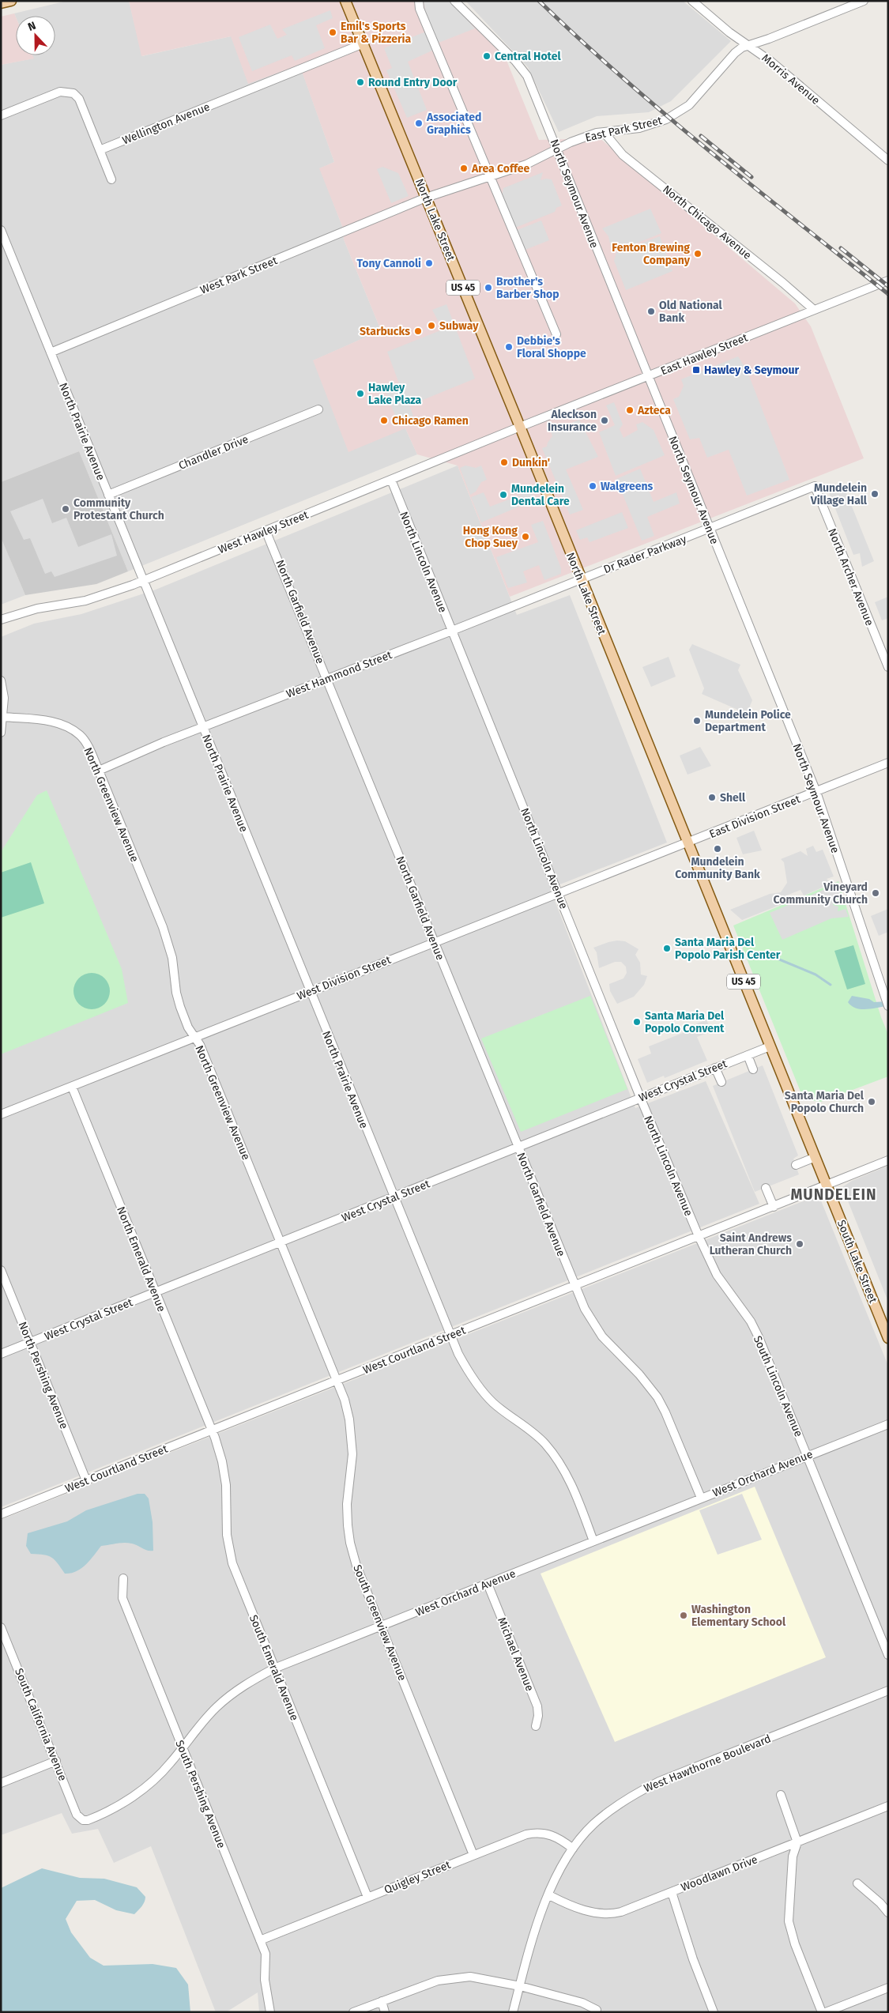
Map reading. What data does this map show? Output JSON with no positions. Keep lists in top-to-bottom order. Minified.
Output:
{"streets":{"main road":["North Lake Street","US 45","South Lake Street"],"street":["Morris Avenue","Wellington Avenue","East Park Street","North Seymour Avenue","North Chicago Avenue","West Park Street","East Hawley Street","North Prairie Avenue","Chandler Drive","West Hawley Street","Dr Rader Parkway","North Lincoln Avenue","North Archer Avenue","North Garfield Avenue","West Hammond Street","North Greenview Avenue","East Division Street","West Division Street","West Crystal Street","North Emerald Avenue","West Courtland Street","North Pershing Avenue","South Lincoln Avenue","West Orchard Avenue","South Greenview Avenue","Michael Avenue","South Emerald Avenue","South California Avenue","West Hawthorne Boulevard","South Pershing Avenue","Woodlawn Drive","Quigley Street"]},"crossings":[["Morris Avenue","East Park Street"],["Wellington Avenue","North Lake Street"],["East Park Street","North Seymour Avenue"],["East Park Street","North Lake Street"],["East Park Street","North Chicago Avenue"],["East Park Street","West Park Street"],["North Seymour Avenue","East Hawley Street"],["North Seymour Avenue","Dr Rader Parkway"],["North Seymour Avenue","East Division Street"],["North Lake Street","West Park Street"],["North Lake Street","East Hawley Street"],["North Lake Street","West Hawley Street"],["North Lake Street","Dr Rader Parkway"],["North Lake Street","West Hammond Street"],["North Lake Street","East Division Street"],["North Lake Street","West Division Street"],["North Lake Street","West Crystal Street"],["North Lake Street","South Lake Street"],["North Lake Street","West Courtland Street"],["North Chicago Avenue","East Hawley Street"],["West Park Street","North Prairie Avenue"],["East Hawley Street","West Hawley Street"],["North Prairie Avenue","Chandler Drive"],["North Prairie Avenue","West Hawley Street"],["North Prairie Avenue","West Hammond Street"],["North Prairie Avenue","West Division Street"],["North Prairie Avenue","West Crystal Street"],["North Prairie Avenue","West Courtland Street"],["North Prairie Avenue","West Orchard Avenue"],["West Hawley Street","North Lincoln Avenue"],["West Hawley Street","North Garfield Avenue"],["Dr Rader Parkway","North Archer Avenue"],["Dr Rader Parkway","West Hammond Street"],["North Lincoln Avenue","West Hammond Street"],["North Lincoln Avenue","West Division Street"],["North Lincoln Avenue","West Crystal Street"],["North Lincoln Avenue","West Courtland Street"],["North Lincoln Avenue","South Lincoln Avenue"],["North Garfield Avenue","West Hammond Street"],["North Garfield Avenue","West Division Street"],["North Garfield Avenue","West Crystal Street"],["North Garfield Avenue","West Courtland Street"],["North Garfield Avenue","West Orchard Avenue"],["West Hammond Street","North Greenview Avenue"],["North Greenview Avenue","West Division Street"],["North Greenview Avenue","West Crystal Street"],["North Greenview Avenue","West Courtland Street"],["North Greenview Avenue","South Greenview Avenue"],["East Division Street","West Division Street"],["West Division Street","North Emerald Avenue"],["West Crystal Street","North Emerald Avenue"],["West Crystal Street","North Pershing Avenue"],["North Emerald Avenue","West Courtland Street"],["North Emerald Avenue","South Emerald Avenue"],["South Lake Street","West Courtland Street"],["West Courtland Street","North Pershing Avenue"],["West Courtland Street","South Lincoln Avenue"],["West Courtland Street","South Greenview Avenue"],["West Courtland Street","South Emerald Avenue"],["South Lincoln Avenue","West Orchard Avenue"],["West Orchard Avenue","South Greenview Avenue"],["West Orchard Avenue","Michael Avenue"],["West Orchard Avenue","South Emerald Avenue"],["West Orchard Avenue","South California Avenue"],["West Orchard Avenue","South Pershing Avenue"],["South Greenview Avenue","Quigley Street"],["South Emerald Avenue","Quigley Street"],["West Hawthorne Boulevard","Woodlawn Drive"],["West Hawthorne Boulevard","Quigley Street"],["South Pershing Avenue","Quigley Street"]],"districts":["MUNDELEIN"],"places":{"other":["Emil's Sports Bar & Pizzeria","Central Hotel","Round Entry Door","Associated Graphics","Area Coffee","Fenton Brewing Company","Tony Cannoli","Brother's Barber Shop","Old National Bank","Subway","Starbucks","Debbie's Floral Shoppe","Hawley Lake Plaza","Azteca","Chicago Ramen","Aleckson Insurance","Dunkin'","Walgreens","Mundelein Village Hall","Mundelein Dental Care","Community Protestant Church","Hong Kong Chop Suey","Mundelein Police Department","Shell","Mundelein Community Bank","Vineyard Community Church","Santa Maria Del Popolo Parish Center","Santa Maria Del Popolo Convent","Santa Maria Del Popolo Church","Saint Andrews Lutheran Church","Washington Elementary School"],"transit":["Hawley & Seymour"]},"north":"top"}
